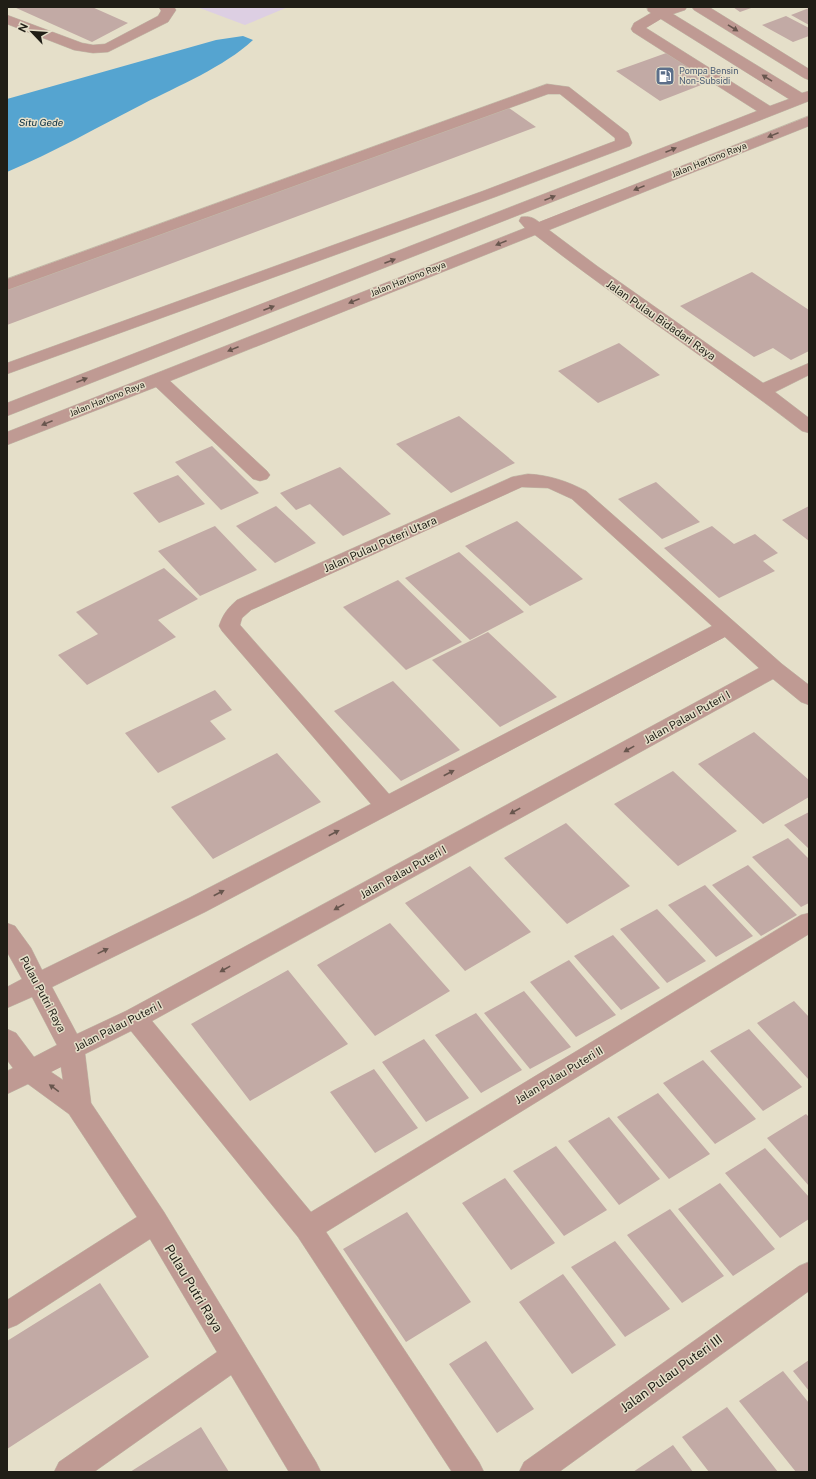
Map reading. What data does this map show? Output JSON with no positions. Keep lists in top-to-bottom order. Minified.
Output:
{"streets":{"street":["Jalan Hartono Raya","Jalan Pulau Bidadari Raya","Jalan Pulau Puteri Utara","Jalan Palau Puteri I","Pulau Putri Raya","Jalan Pulau Puteri II","Jalan Pulau Puteri III"]},"crossings":[["Jalan Hartono Raya","Jalan Pulau Bidadari Raya"],["Jalan Palau Puteri I","Pulau Putri Raya"]],"water":["Situ Gede"],"places":{"fuel station":["Pompa Bensin Non-Subsidi"]},"north":"top left"}
